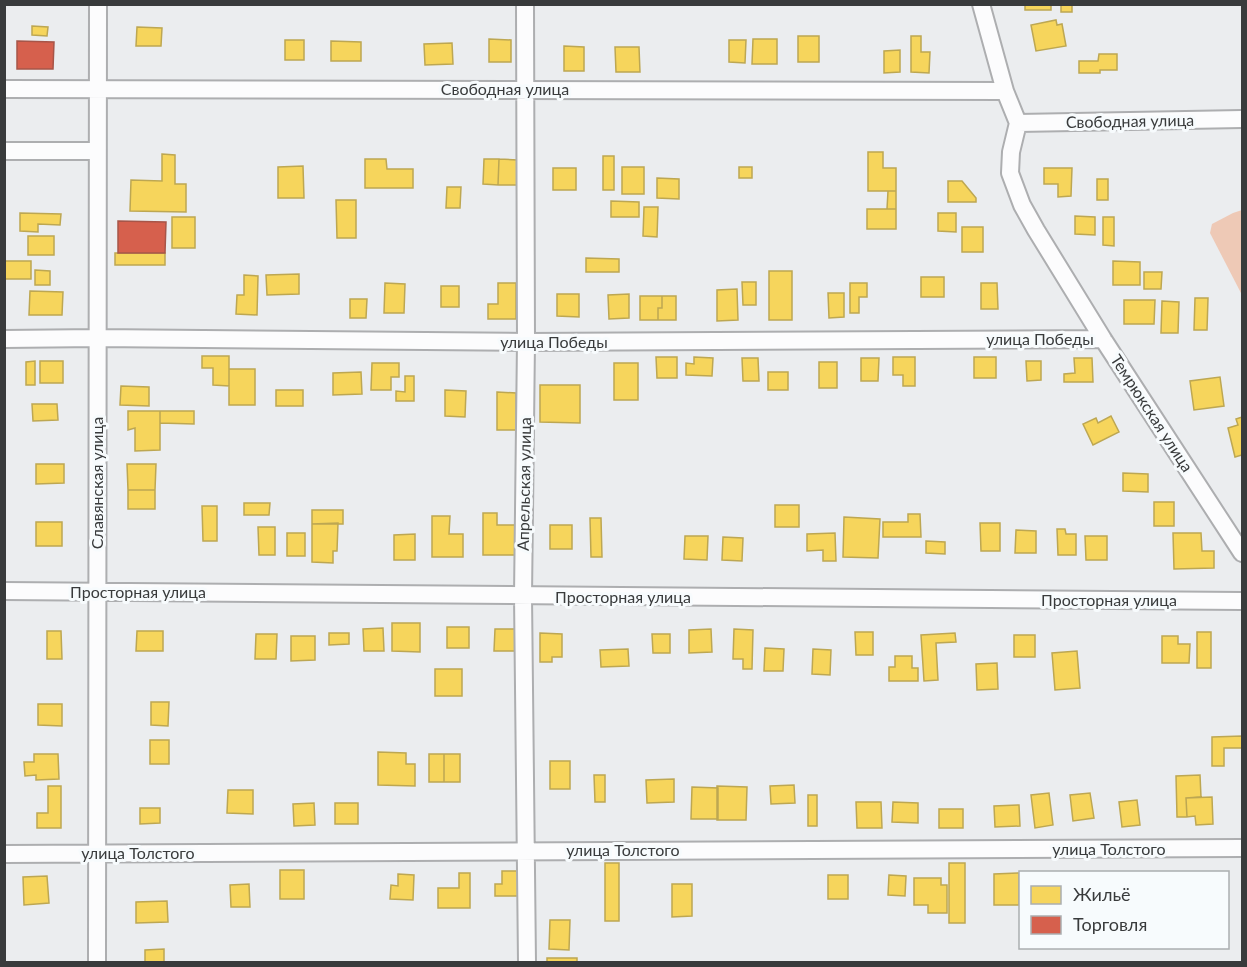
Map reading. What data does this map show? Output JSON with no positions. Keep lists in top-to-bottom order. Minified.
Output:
{"streets":{"street":["Свободная улица","улица Победы","Темрюкская улица","Славянская улица","Апрельская улица","Просторная улица","улица Толстого"]},"crossings":[["Свободная улица","Темрюкская улица"],["Свободная улица","Славянская улица"],["Свободная улица","Апрельская улица"],["улица Победы","Темрюкская улица"],["улица Победы","Славянская улица"],["улица Победы","Апрельская улица"],["Славянская улица","Просторная улица"],["Славянская улица","улица Толстого"],["Апрельская улица","Просторная улица"],["Апрельская улица","улица Толстого"]],"legend":["Жильё","Торговля"]}
